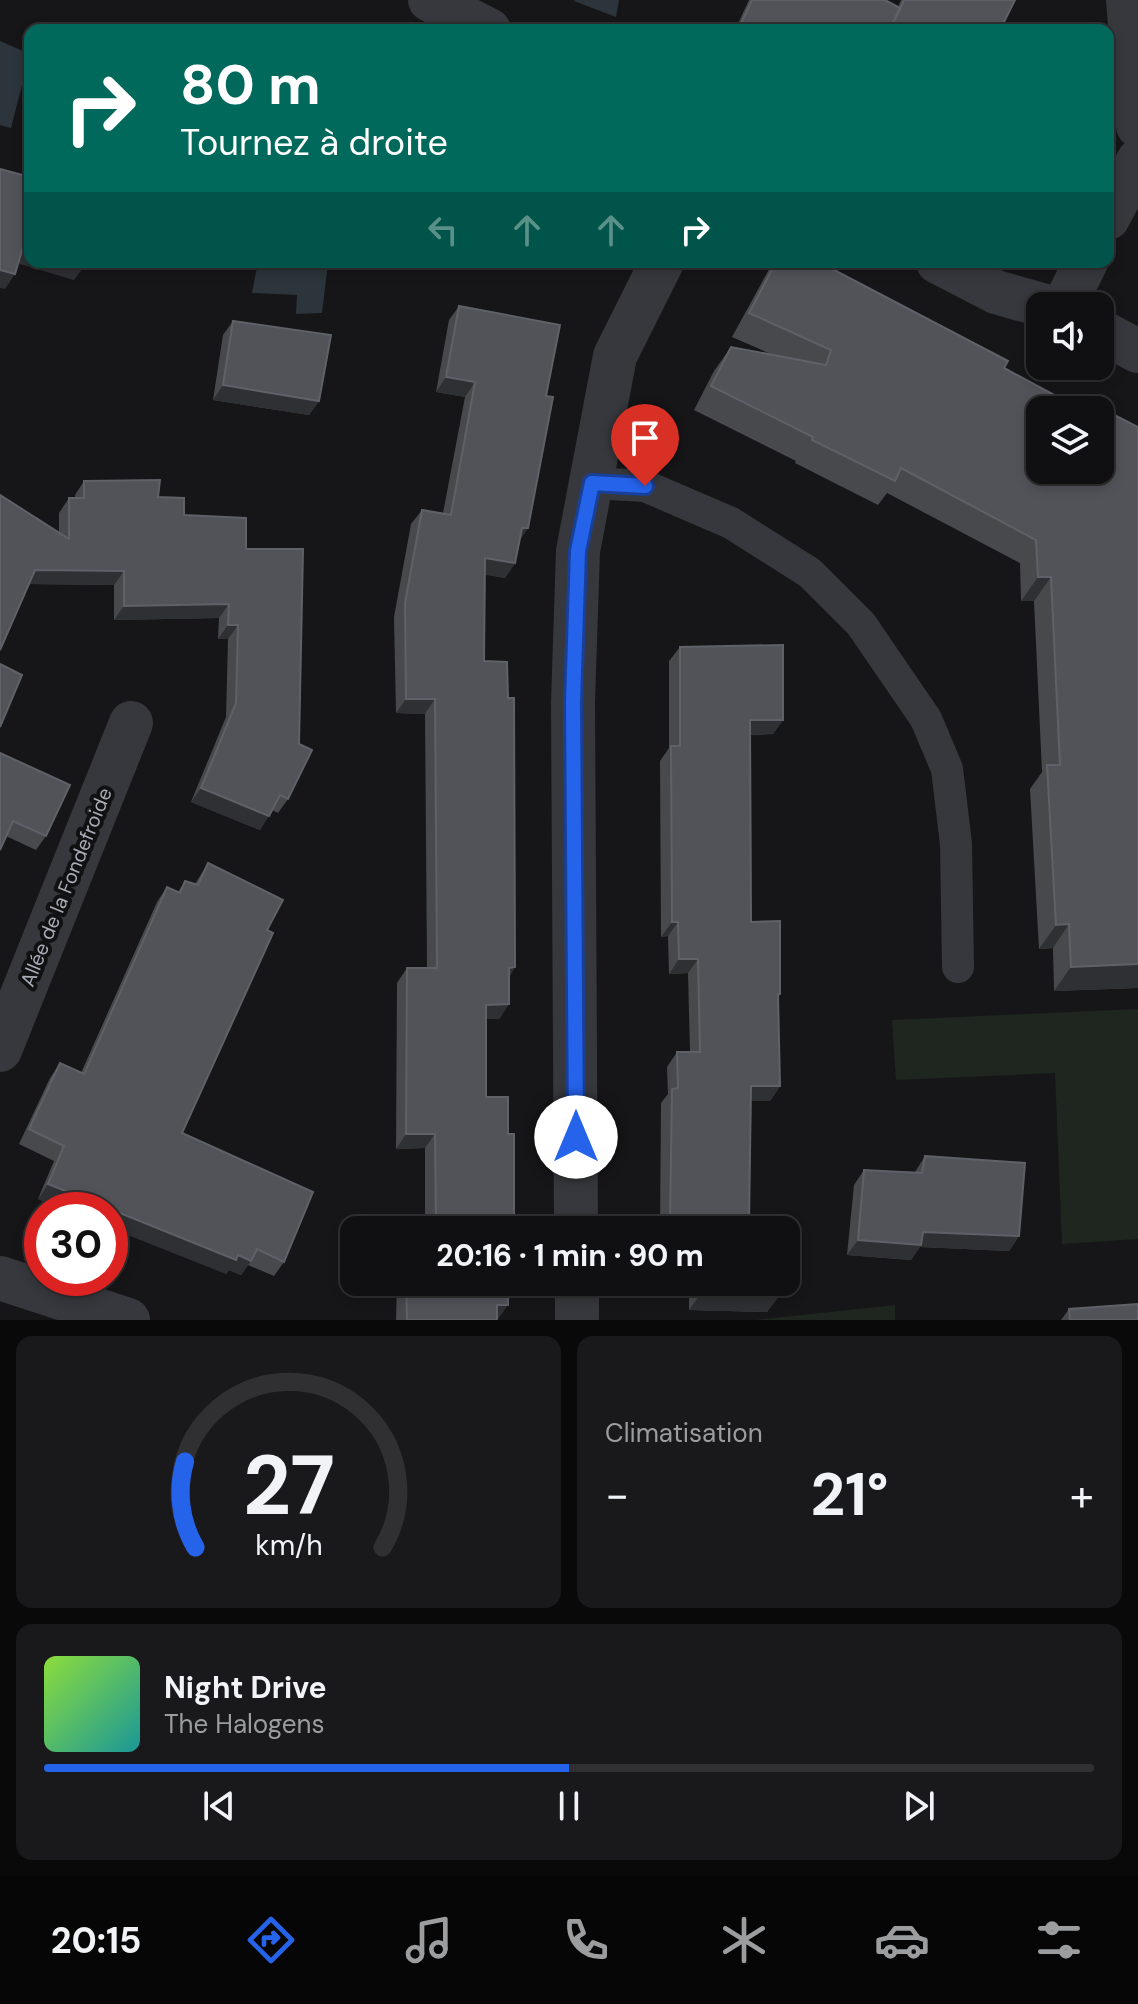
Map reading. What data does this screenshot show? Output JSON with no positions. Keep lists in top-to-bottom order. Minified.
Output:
{"streets":{"street":["Allée de la Fondefroide"]},"page":{"turn":["80 m","Tournez à droite"],"limit":"30","trip":"20:16 · 1 min · 90 m","tile":"Climatisation","heat":["−","21°","+"],"song":["Night Drive","The Halogens"],"tabs":"20:15","gauge":["27","km/h"]}}
